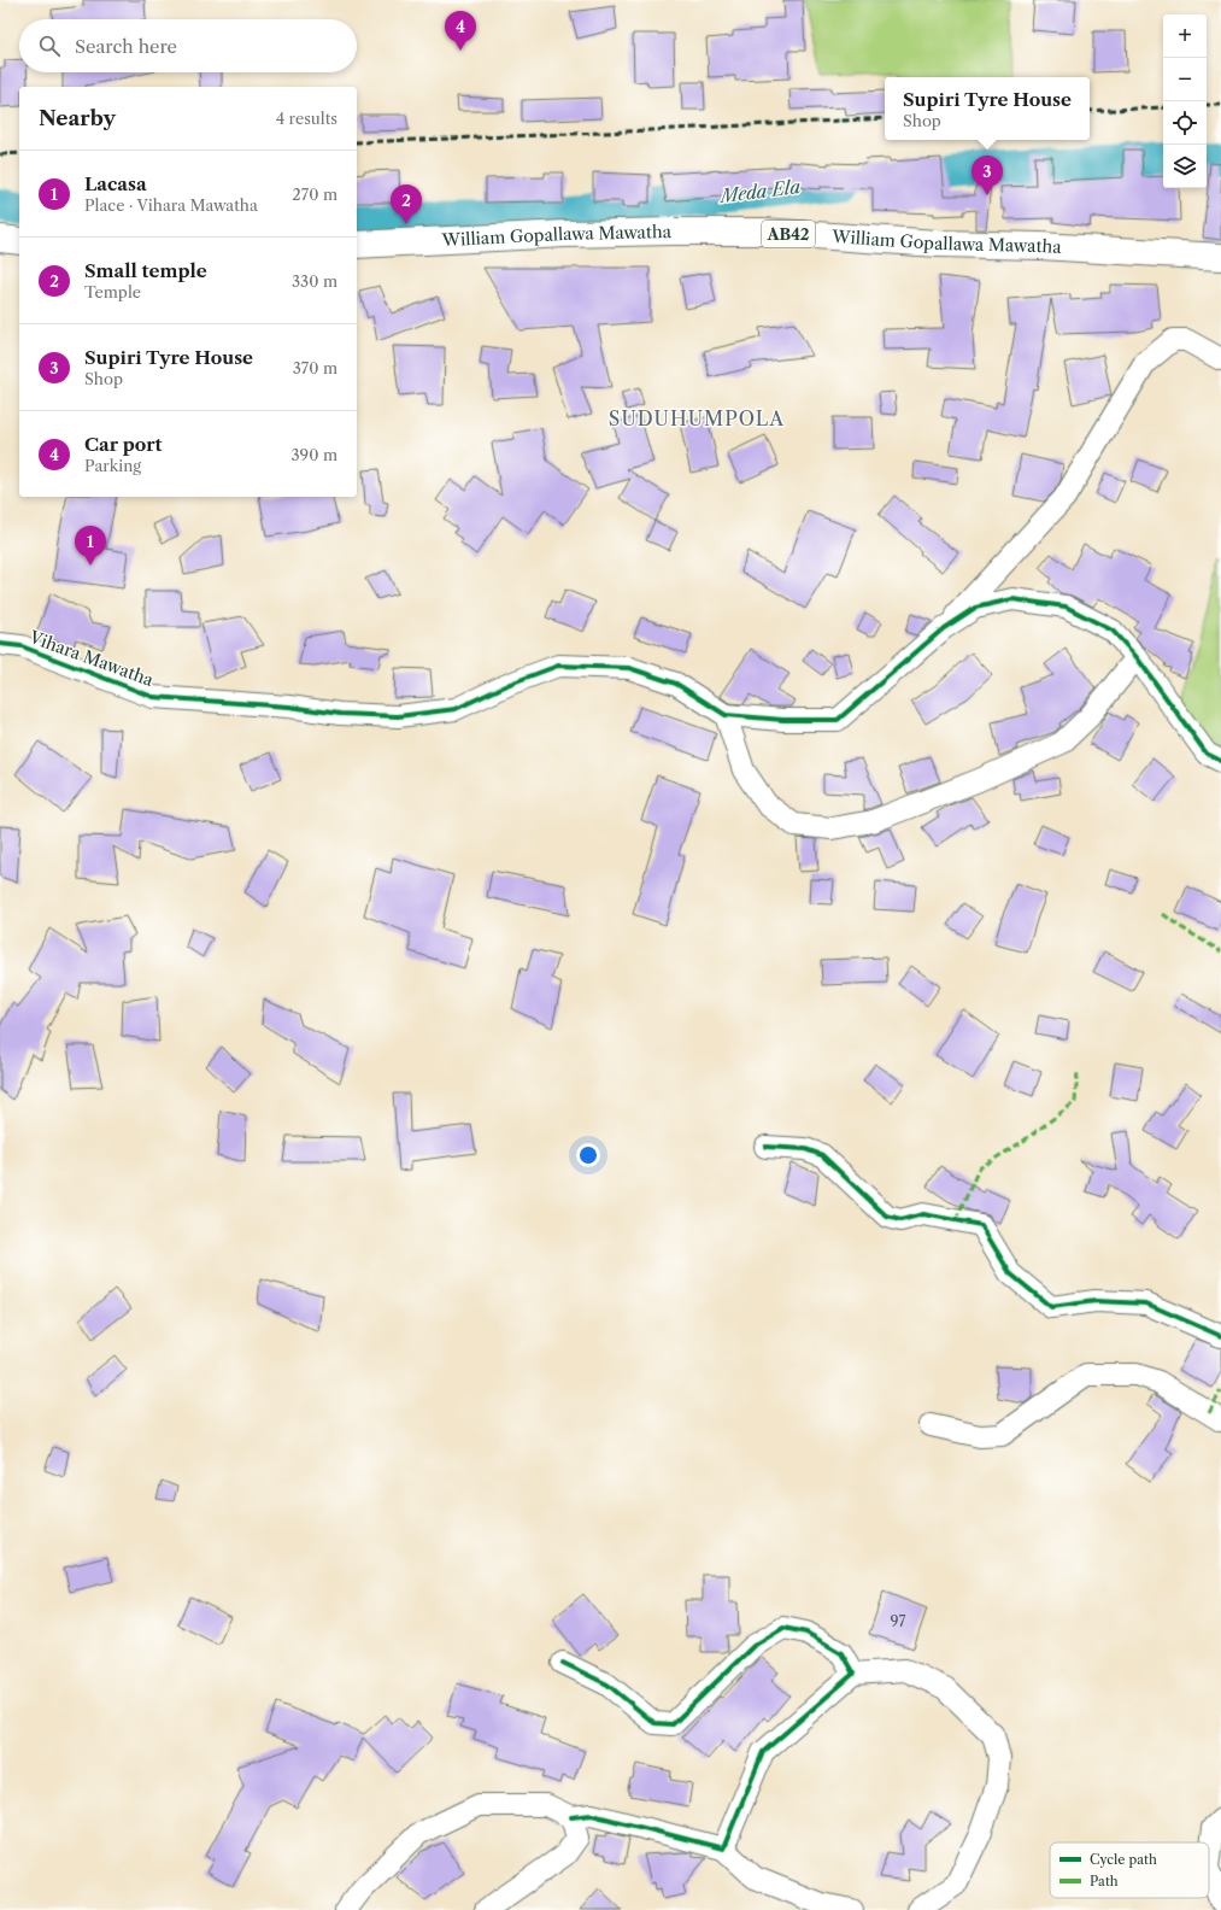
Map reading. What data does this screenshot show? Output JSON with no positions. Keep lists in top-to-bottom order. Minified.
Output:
{"streets":{"main road":["AB42","William Gopallawa Mawatha"],"street":["Vihara Mawatha"]},"districts":["SUDUHUMPOLA"],"water":["Meda Ela"],"house_numbers":["97"],"legend":["Cycle path","Path"],"page":{"pins":["4","3","2","1"],"map_buttons":["+","−"],"search":"Search here","popup":["Supiri Tyre House","Shop"],"heading":["Nearby","4 results"],"list":[{"mark":"1","name":"Lacasa","note":"Place · Vihara Mawatha","value":"270 m"},{"mark":"2","name":"Small temple","note":"Temple","value":"330 m"},{"mark":"3","name":"Supiri Tyre House","note":"Shop","value":"370 m"},{"mark":"4","name":"Car port","note":"Parking","value":"390 m"}]}}
